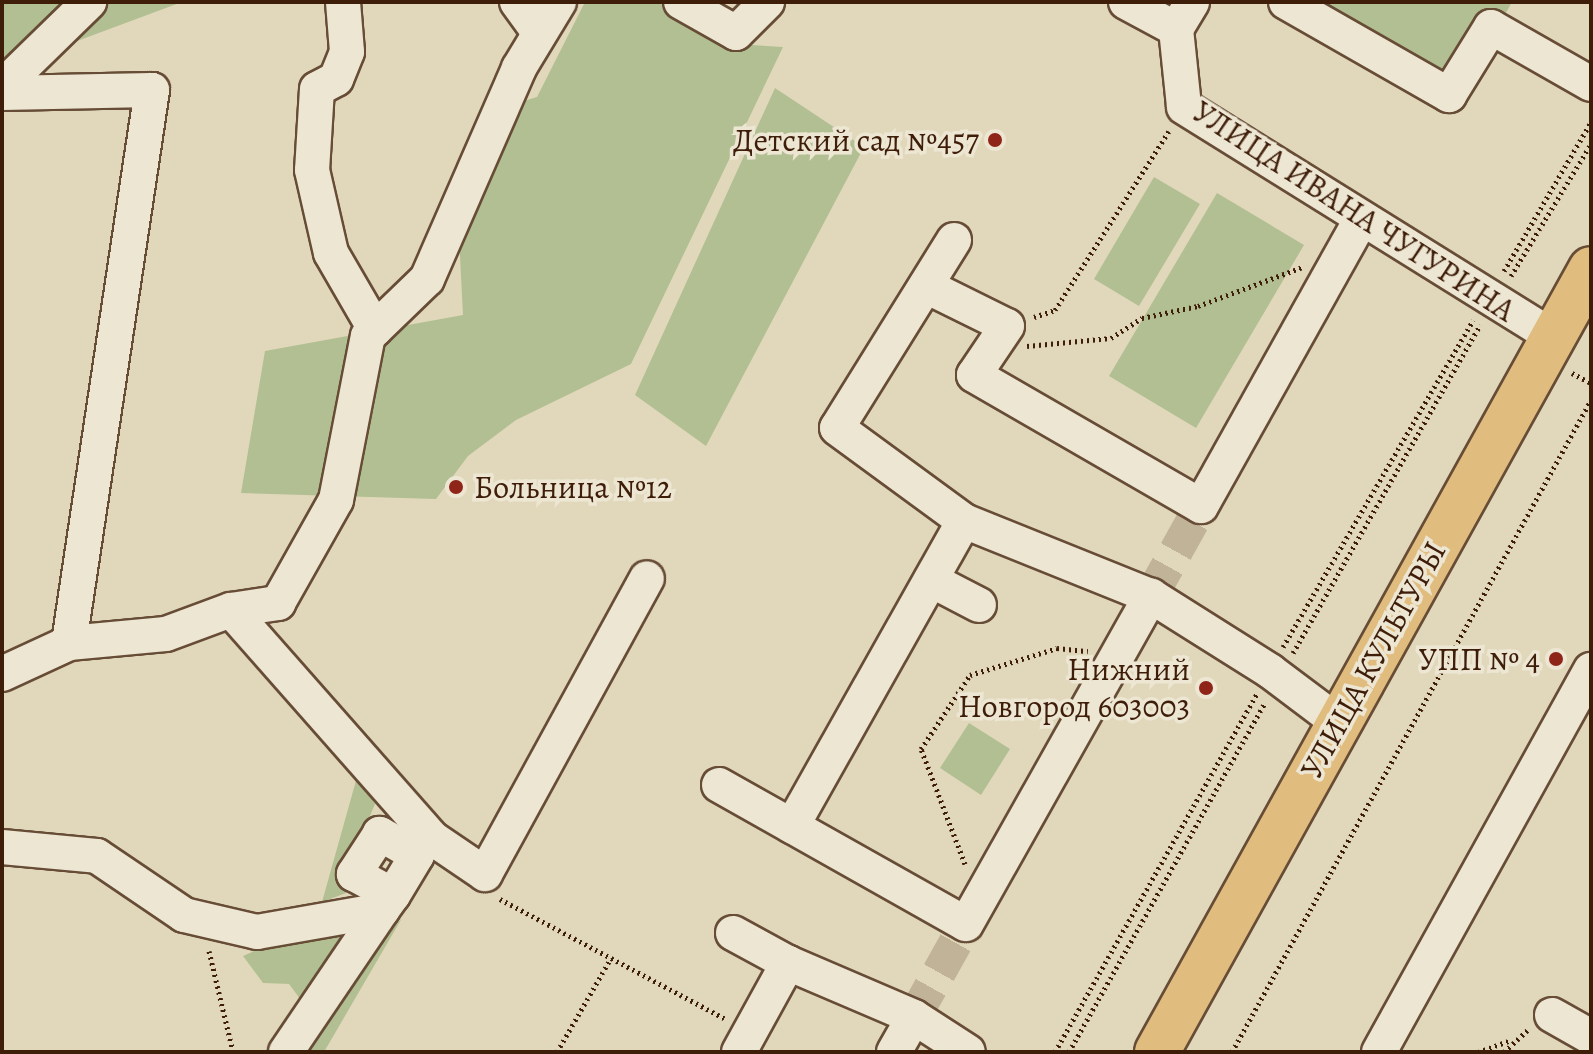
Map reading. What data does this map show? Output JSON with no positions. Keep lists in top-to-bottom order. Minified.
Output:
{"streets":{"main road":["УЛИЦА КУЛЬТУРЫ"],"street":["УЛИЦА ИВАНА ЧУГУРИНА"]},"crossings":[["УЛИЦА ИВАНА ЧУГУРИНА","УЛИЦА КУЛЬТУРЫ"]],"places":["Детский сад №457","Больница №12","УПП № 4","Нижний Новгород 603003"]}
